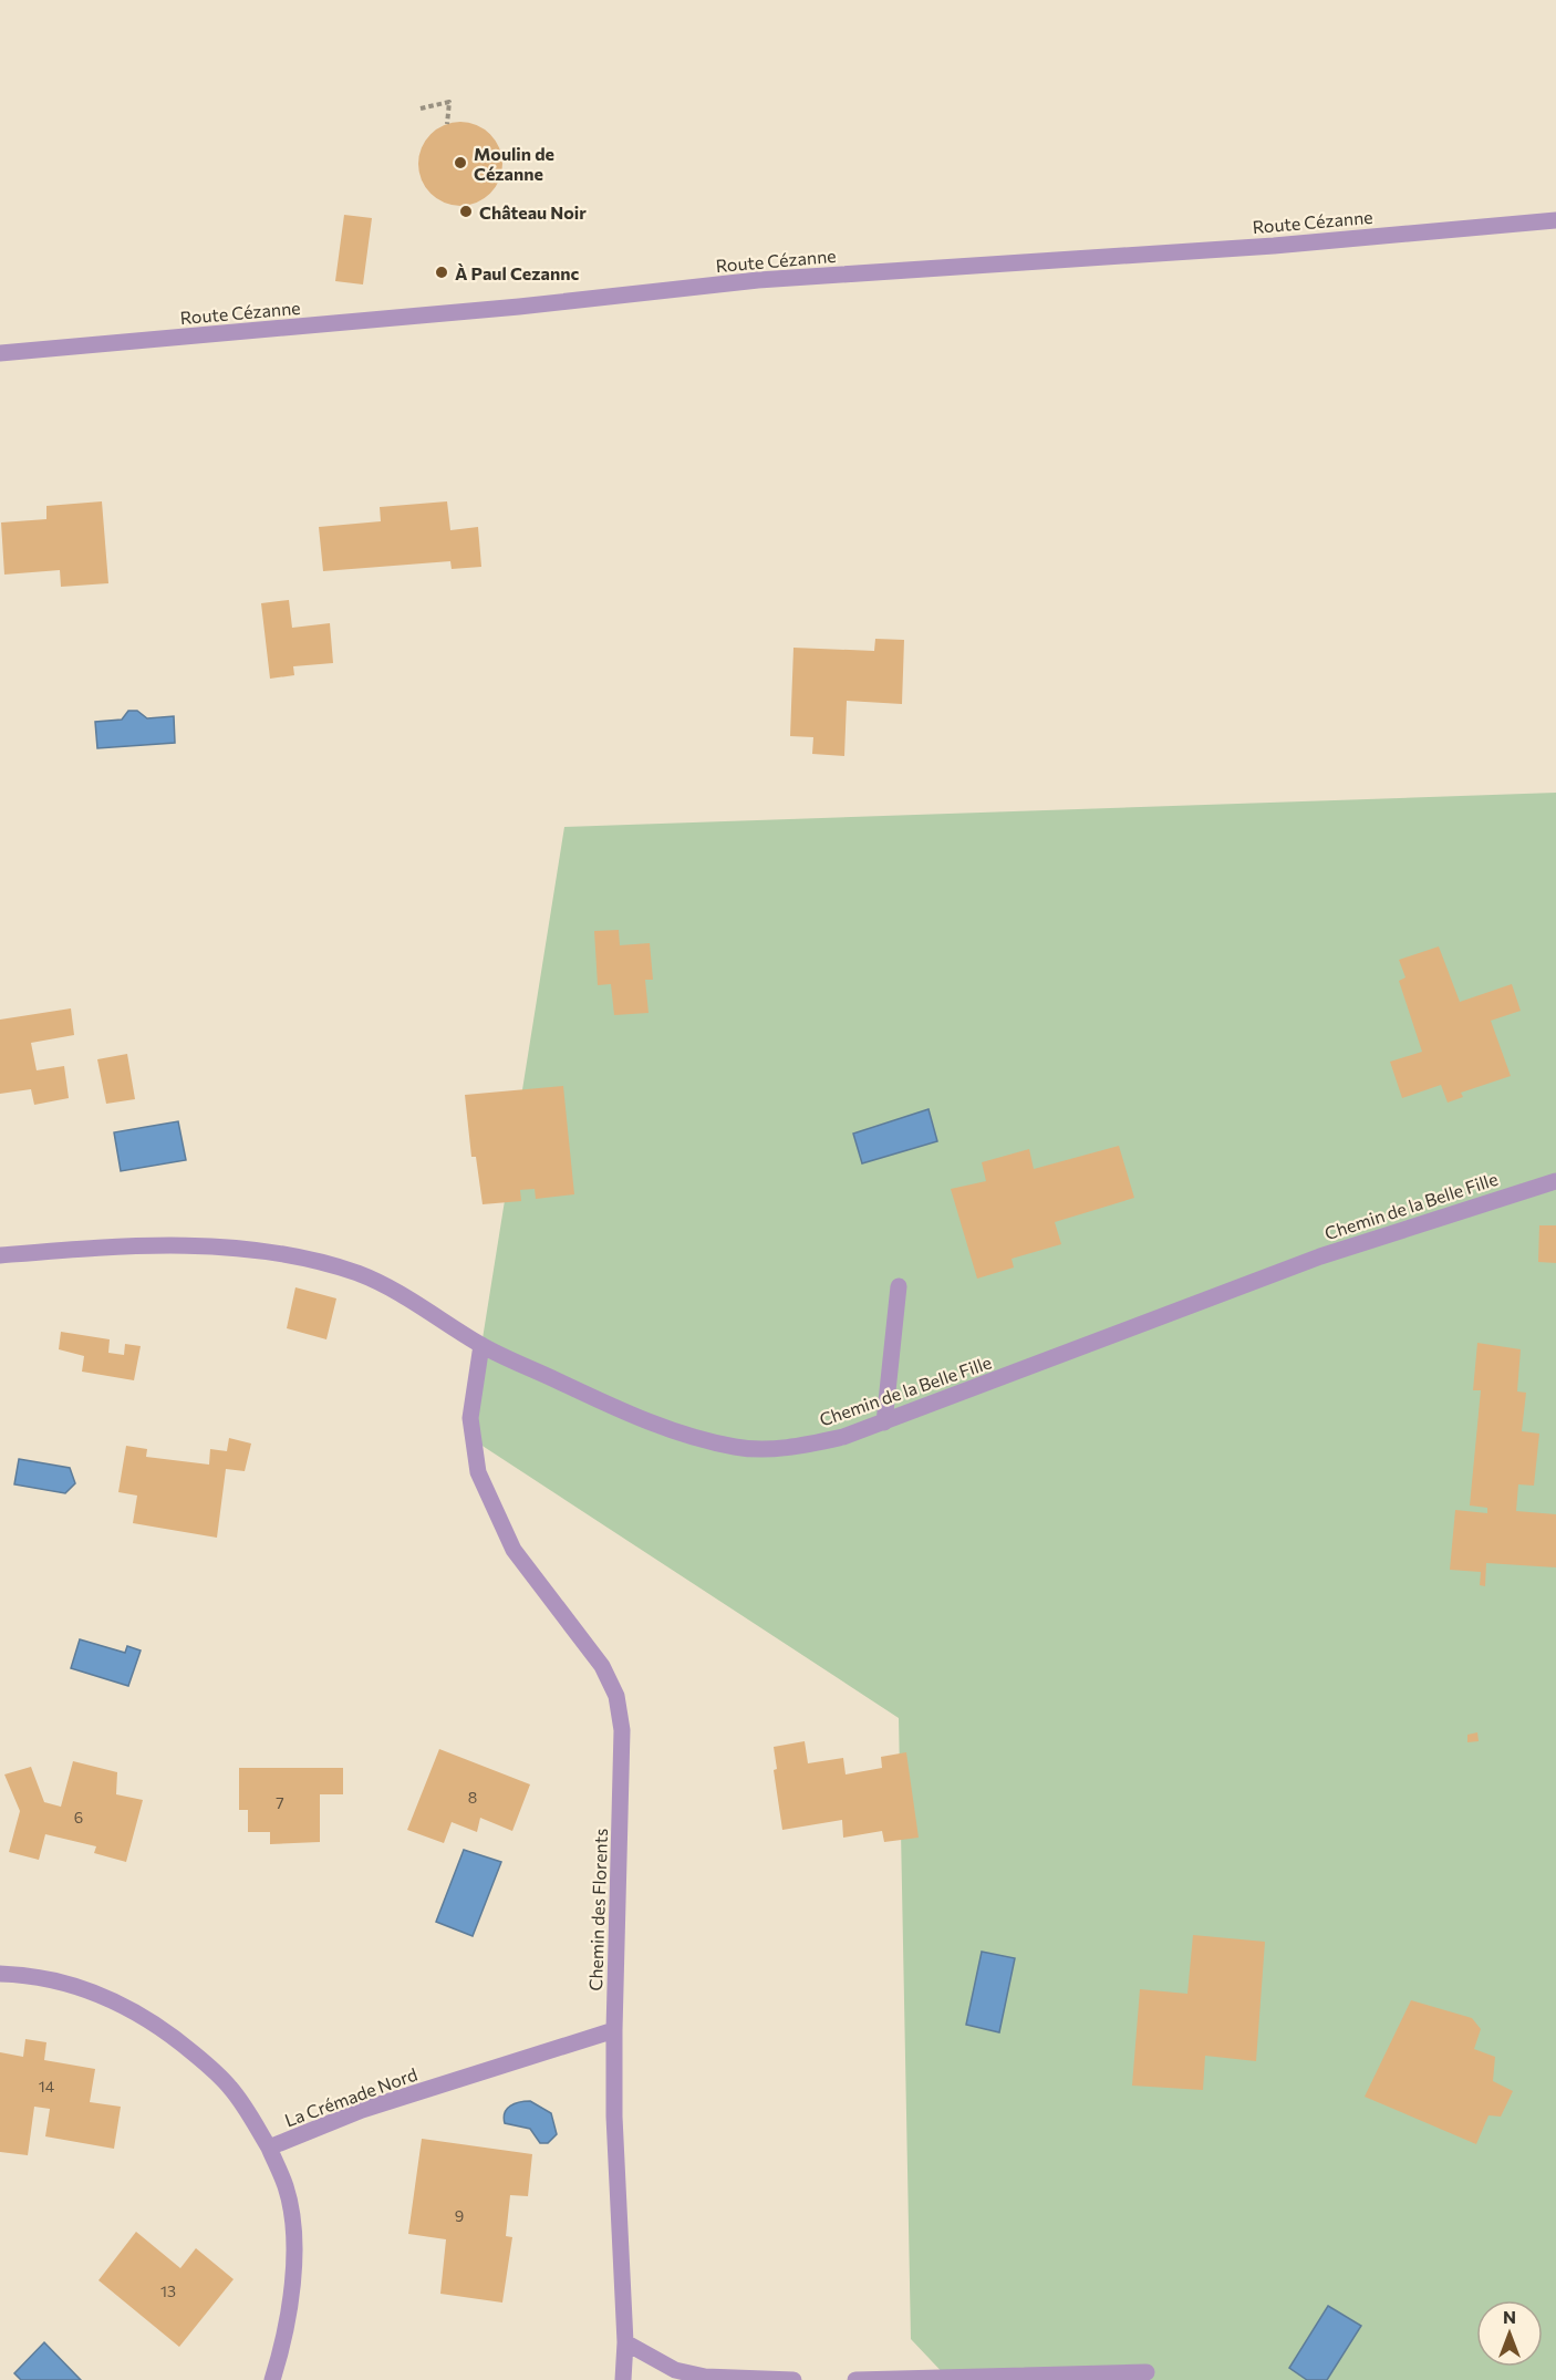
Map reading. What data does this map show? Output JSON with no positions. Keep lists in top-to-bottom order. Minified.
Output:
{"streets":{"street":["Route Cézanne","Chemin de la Belle Fille","Chemin des Florents","La Crémade Nord"]},"crossings":[["Chemin de la Belle Fille","Chemin des Florents"],["Chemin des Florents","La Crémade Nord"]],"places":["Moulin de Cézanne","Château Noir","À Paul Cezannc"],"house_numbers":["8","7","6","14","9","13"],"north":"top"}
